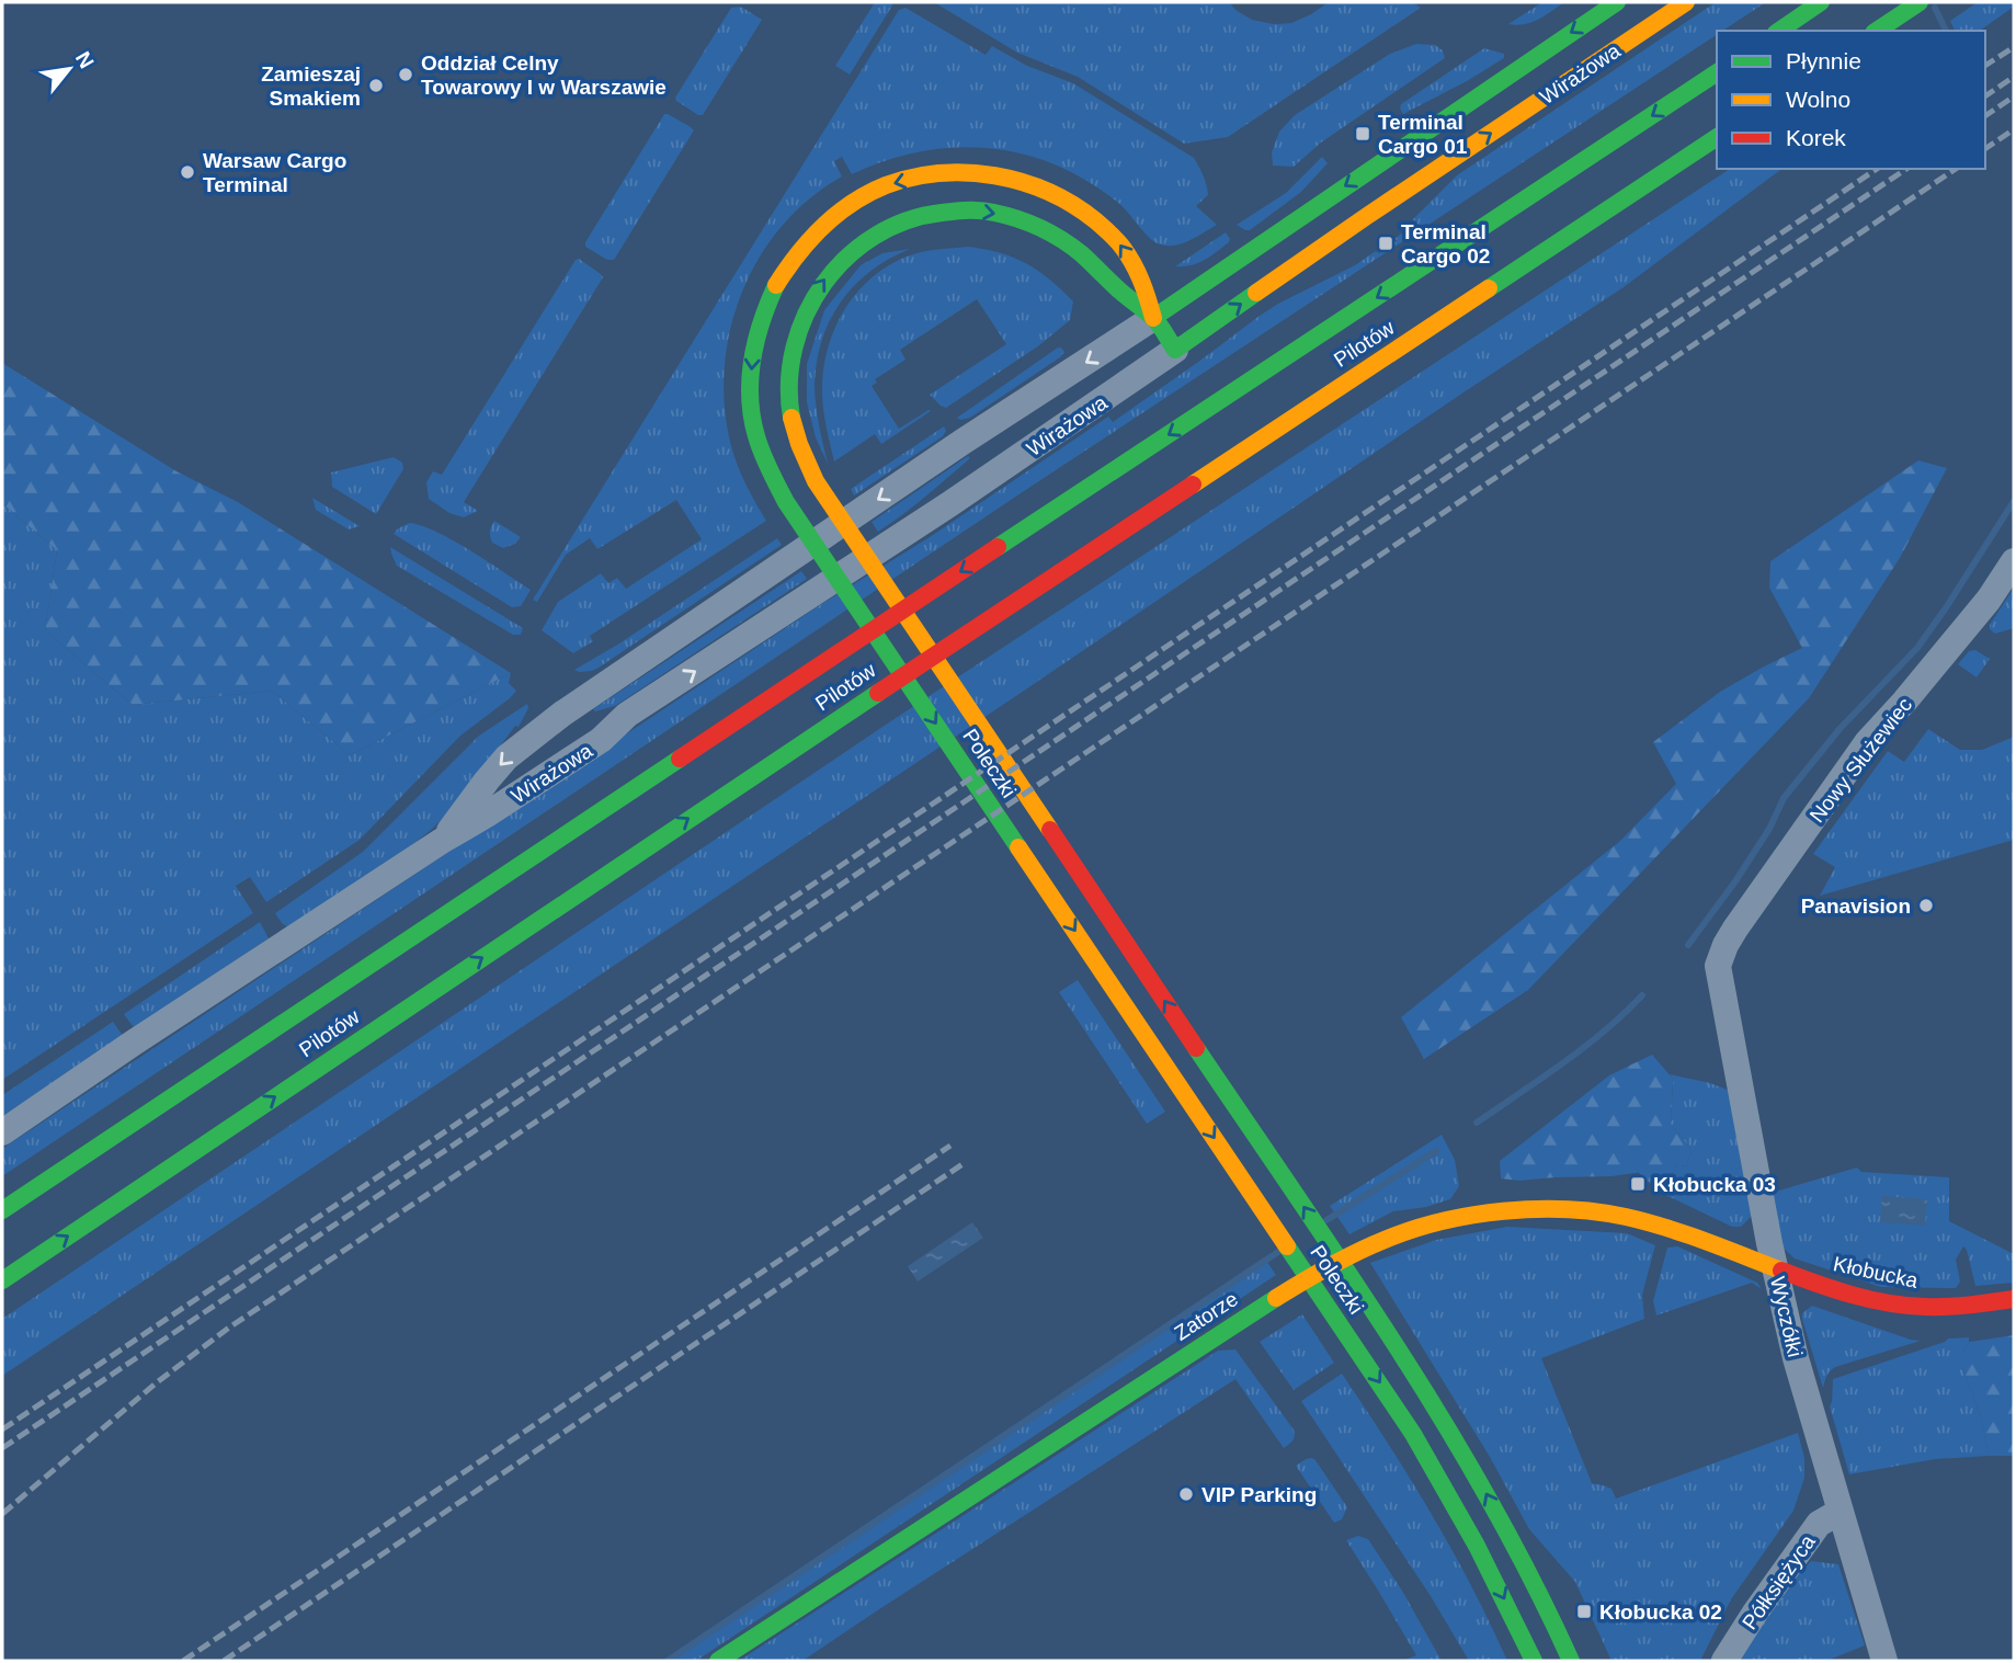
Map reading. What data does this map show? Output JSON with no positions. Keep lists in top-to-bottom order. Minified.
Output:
{"streets":{"main road":["Wirażowa","Pilotów","Poleczki","Kłobucka","Zatorze"],"street":["Nowy Służewiec","Wyczółki","Półksiężyca"]},"crossings":[["Wirażowa","Poleczki"],["Nowy Służewiec","Wyczółki"],["Kłobucka","Zatorze"],["Kłobucka","Wyczółki"],["Zatorze","Wyczółki"],["Wyczółki","Półksiężyca"]],"places":{"other":["Oddział Celny Towarowy I w Warszawie","Zamieszaj Smakiem","Warsaw Cargo Terminal","Panavision","VIP Parking"],"transit":["Terminal Cargo 01","Terminal Cargo 02","Kłobucka 03","Kłobucka 02"]},"legend":["Płynnie","Wolno","Korek"],"north":"top right"}
